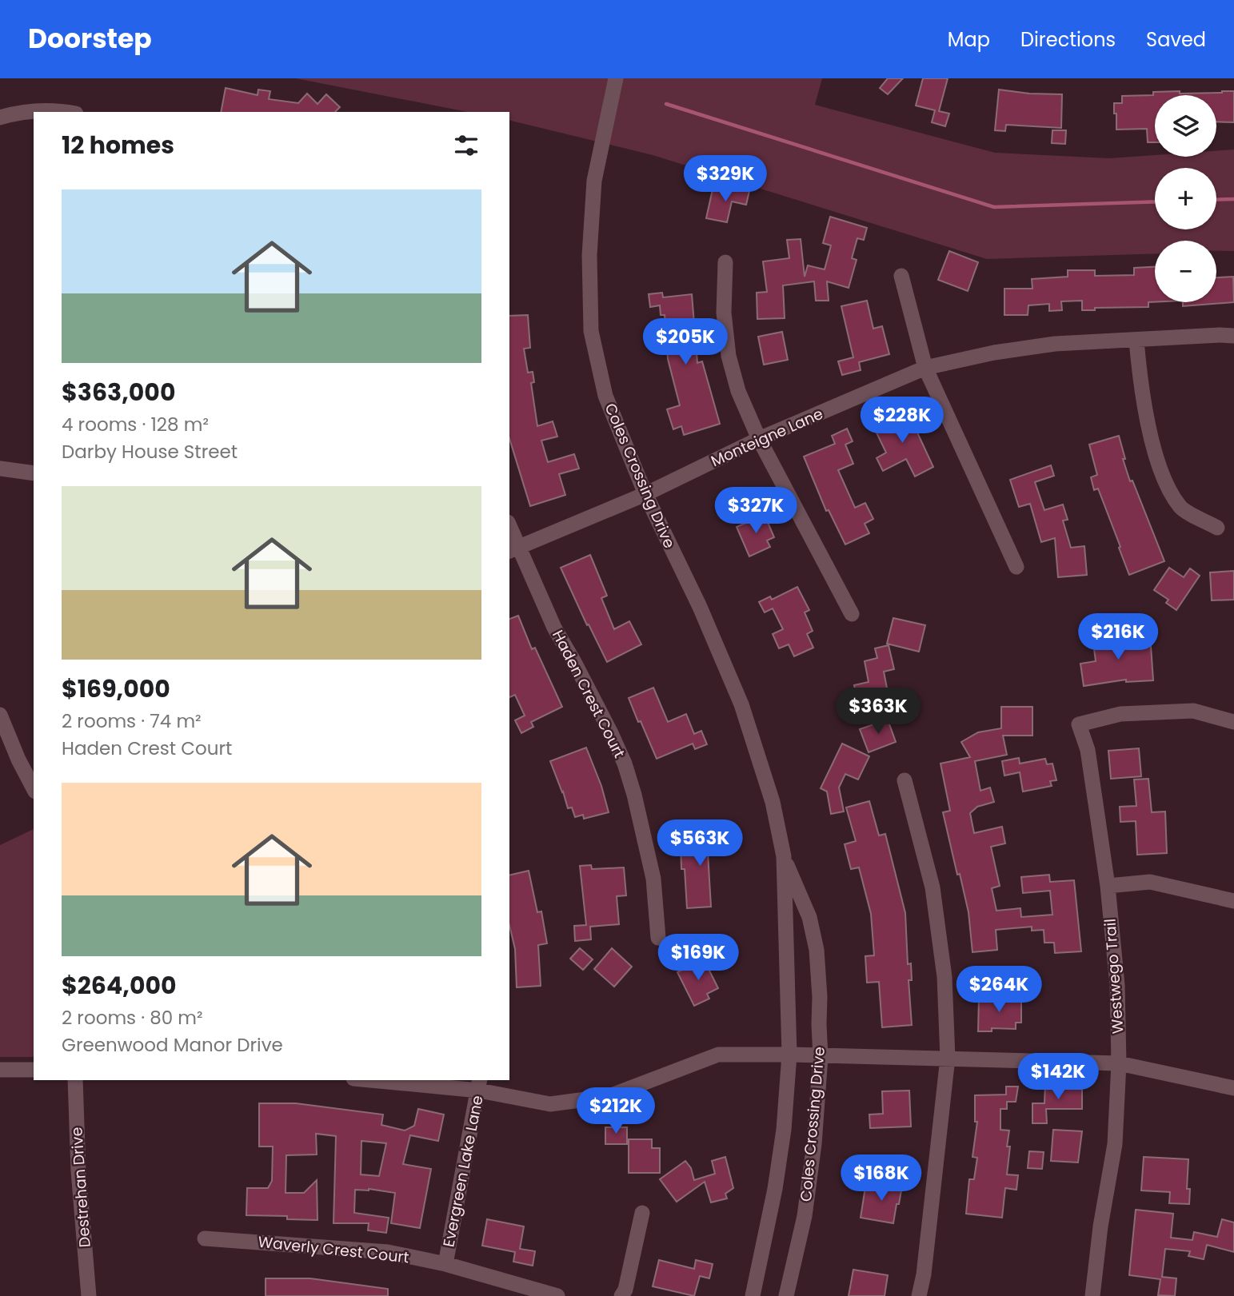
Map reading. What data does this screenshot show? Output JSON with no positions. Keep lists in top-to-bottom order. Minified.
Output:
{"streets":{"street":["Monteigne Lane","Coles Crossing Drive","Haden Crest Court","Westwego Trail","Evergreen Lake Lane","Destrehan Drive","Waverly Crest Court"]},"crossings":[["Monteigne Lane","Coles Crossing Drive"],["Monteigne Lane","Haden Crest Court"],["Evergreen Lake Lane","Waverly Crest Court"]],"page":{"header":"Doorstep","nav":["Map","Directions","Saved"],"map_buttons":["+","−"],"heading":"12 homes","price":["$329K","$205K","$228K","$327K","$216K","$363K","$563K","$169K","$264K","$142K","$212K","$168K"],"list":[{"name":"$363,000","note":"4 rooms · 128 m² · Darby House Street"},{"name":"$169,000","note":"2 rooms · 74 m² · Haden Crest Court"},{"name":"$264,000","note":"2 rooms · 80 m² · Greenwood Manor Drive"}]}}
